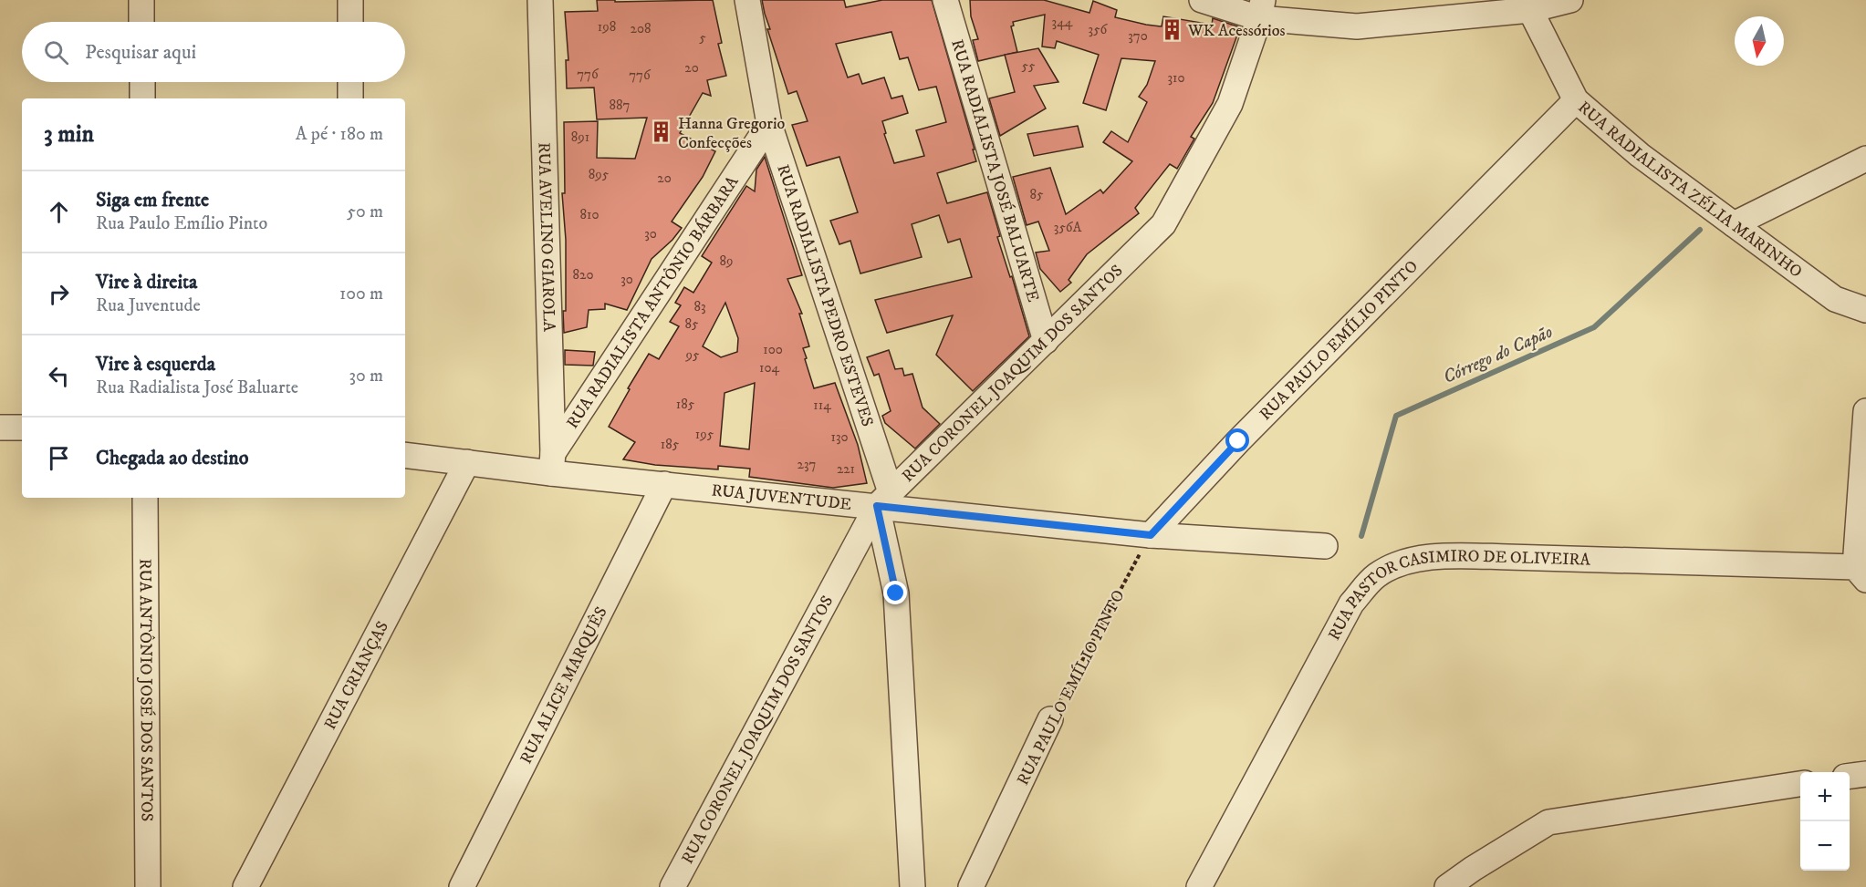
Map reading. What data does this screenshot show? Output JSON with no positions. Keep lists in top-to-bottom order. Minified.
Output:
{"streets":{"street":["RUA RADIALISTA JOSÉ BALUARTE","RUA RADIALISTA ZÉLIA MARINHO","RUA AVELINO GIAROLA","RUA RADIALISTA PEDRO ESTEVES","RUA RADIALISTA ANTÔNIO BÁRBARA","RUA PAULO EMÍLIO PINTO","RUA CORONEL JOAQUIM DOS SANTOS","RUA JUVENTUDE","RUA PASTOR CASIMIRO DE OLIVEIRA","RUA CRIANÇAS","RUA ALICE MARQUÊS","RUA ANTÔNIO JOSÉ DOS SANTOS"]},"crossings":[["RUA RADIALISTA JOSÉ BALUARTE","RUA CORONEL JOAQUIM DOS SANTOS"],["RUA RADIALISTA ZÉLIA MARINHO","RUA PAULO EMÍLIO PINTO"],["RUA AVELINO GIAROLA","RUA RADIALISTA ANTÔNIO BÁRBARA"],["RUA AVELINO GIAROLA","RUA JUVENTUDE"],["RUA RADIALISTA PEDRO ESTEVES","RUA RADIALISTA ANTÔNIO BÁRBARA"],["RUA RADIALISTA PEDRO ESTEVES","RUA CORONEL JOAQUIM DOS SANTOS"],["RUA RADIALISTA PEDRO ESTEVES","RUA JUVENTUDE"],["RUA RADIALISTA ANTÔNIO BÁRBARA","RUA JUVENTUDE"],["RUA PAULO EMÍLIO PINTO","RUA JUVENTUDE"],["RUA CORONEL JOAQUIM DOS SANTOS","RUA JUVENTUDE"],["RUA JUVENTUDE","RUA CRIANÇAS"],["RUA JUVENTUDE","RUA ALICE MARQUÊS"]],"water":["Córrego do Capão"],"places":{"building":["WK Acessórios","Hanna Gregorio Confecções"]},"house_numbers":["344","198","208","356","370","5","55","20","776","776","310","887","891","895","20","85","810","356A","30","89","820","30","83","85","100","95","104","185","114","195","130","185","237","221"],"north":"bottom","page":{"search":"Pesquisar aqui","heading":["3 min","A pé · 180 m"],"list":[["Siga em frente","Rua Paulo Emílio Pinto","50 m"],["Vire à direita","Rua Juventude","100 m"],["Vire à esquerda","Rua Radialista José Baluarte","30 m"],"Chegada ao destino"],"map_buttons":["+","−"]}}
